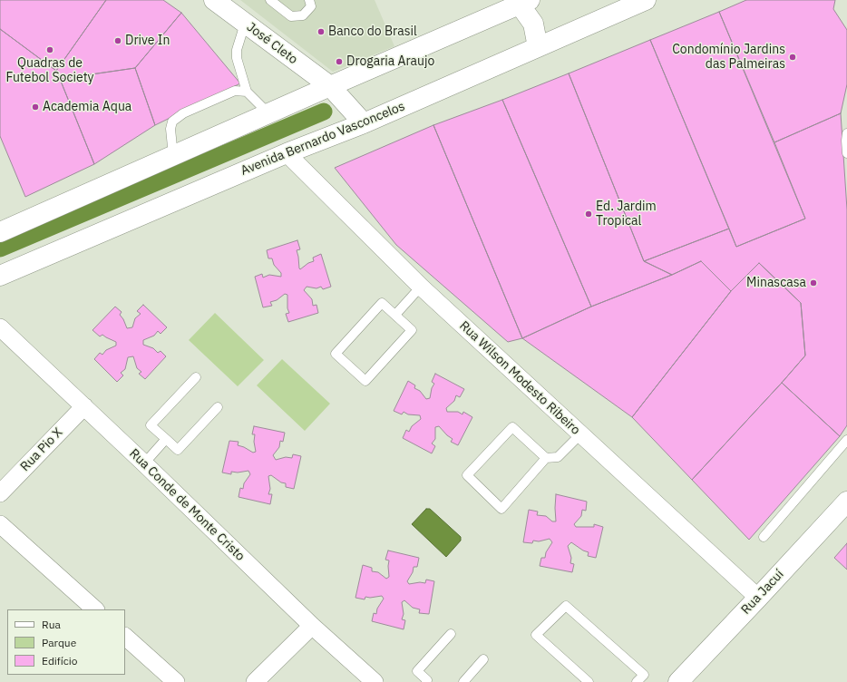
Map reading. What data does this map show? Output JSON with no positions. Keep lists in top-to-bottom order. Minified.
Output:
{"streets":{"main road":["José Cleto","Avenida Bernardo Vasconcelos","Rua Jacuí"],"street":["Rua Wilson Modesto Ribeiro","Rua Pio X","Rua Conde de Monte Cristo"]},"crossings":[["José Cleto","Avenida Bernardo Vasconcelos"],["Avenida Bernardo Vasconcelos","Rua Wilson Modesto Ribeiro"],["Rua Wilson Modesto Ribeiro","Rua Jacuí"],["Rua Pio X","Rua Conde de Monte Cristo"]],"places":["Banco do Brasil","Drive In","Quadras de Futebol Society","Condomínio Jardins das Palmeiras","Drogaria Araujo","Academia Aqua","Ed. Jardim Tropical","Minascasa"],"legend":["Rua","Parque","Edifício"]}
